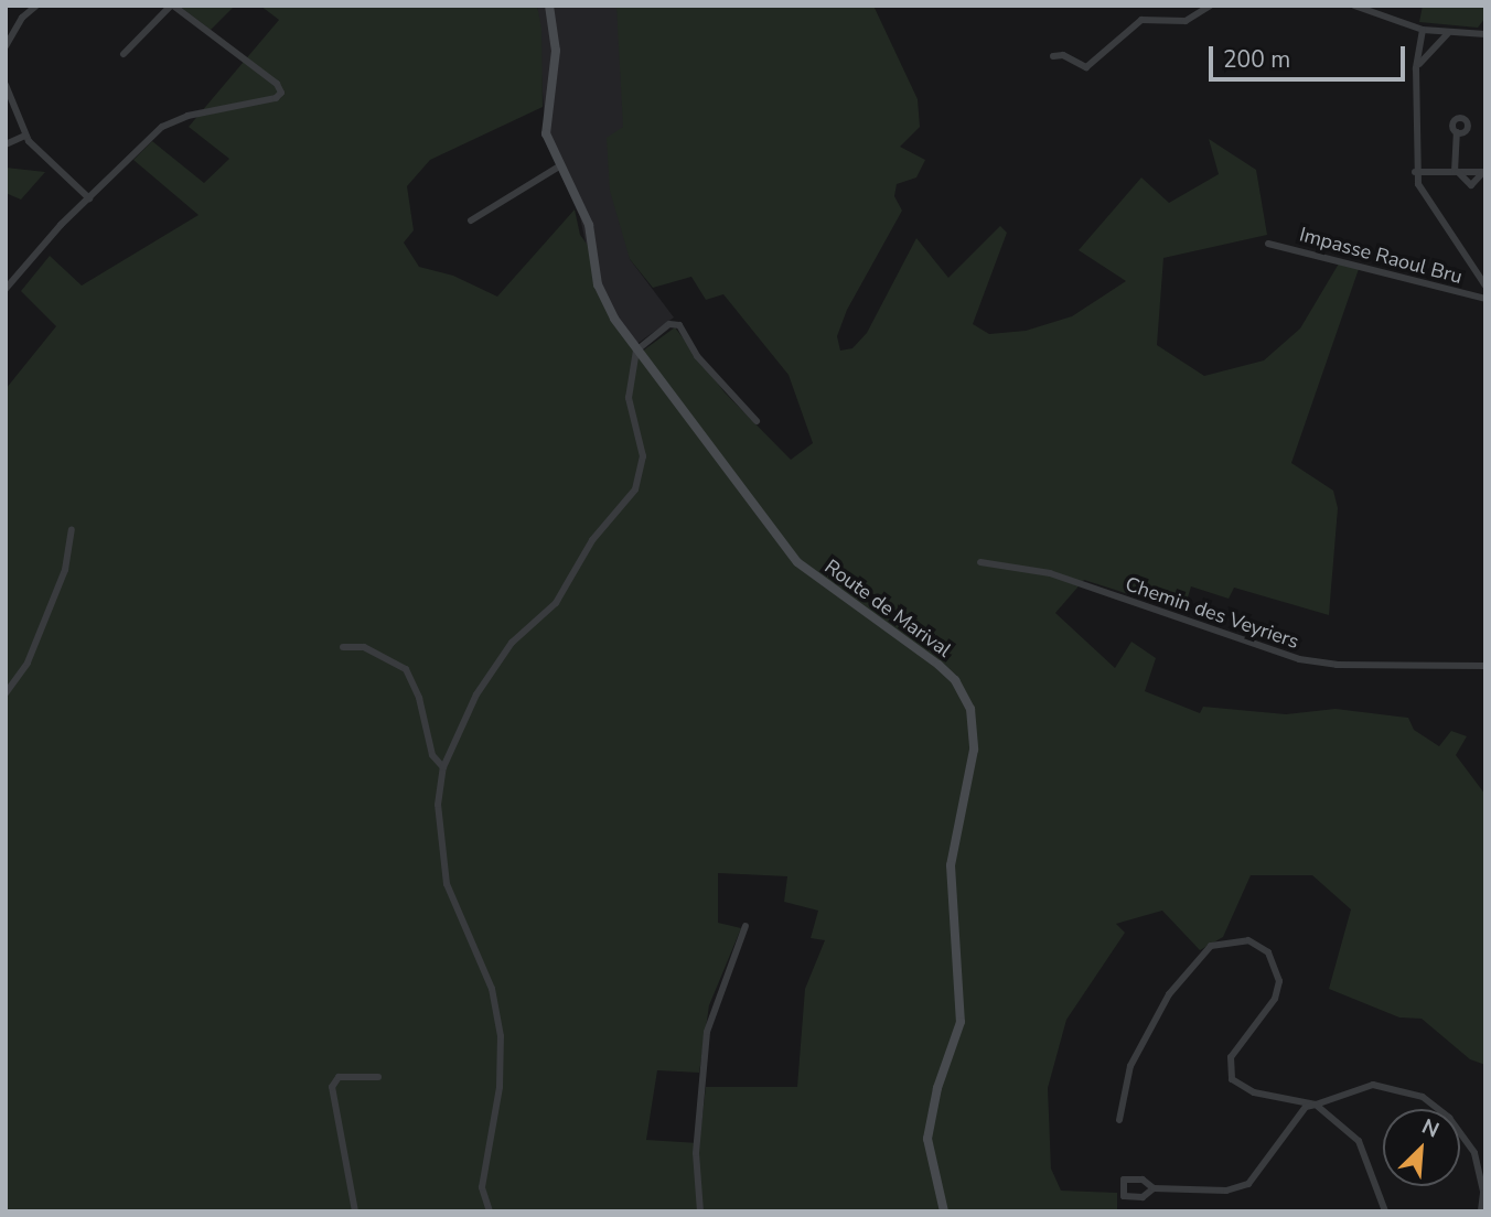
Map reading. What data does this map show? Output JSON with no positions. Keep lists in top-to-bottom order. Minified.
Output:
{"streets":{"main road":["Route de Marival"],"street":["Impasse Raoul Bru","Chemin des Veyriers"]},"scale_bar":"200 m","north":"top right"}
